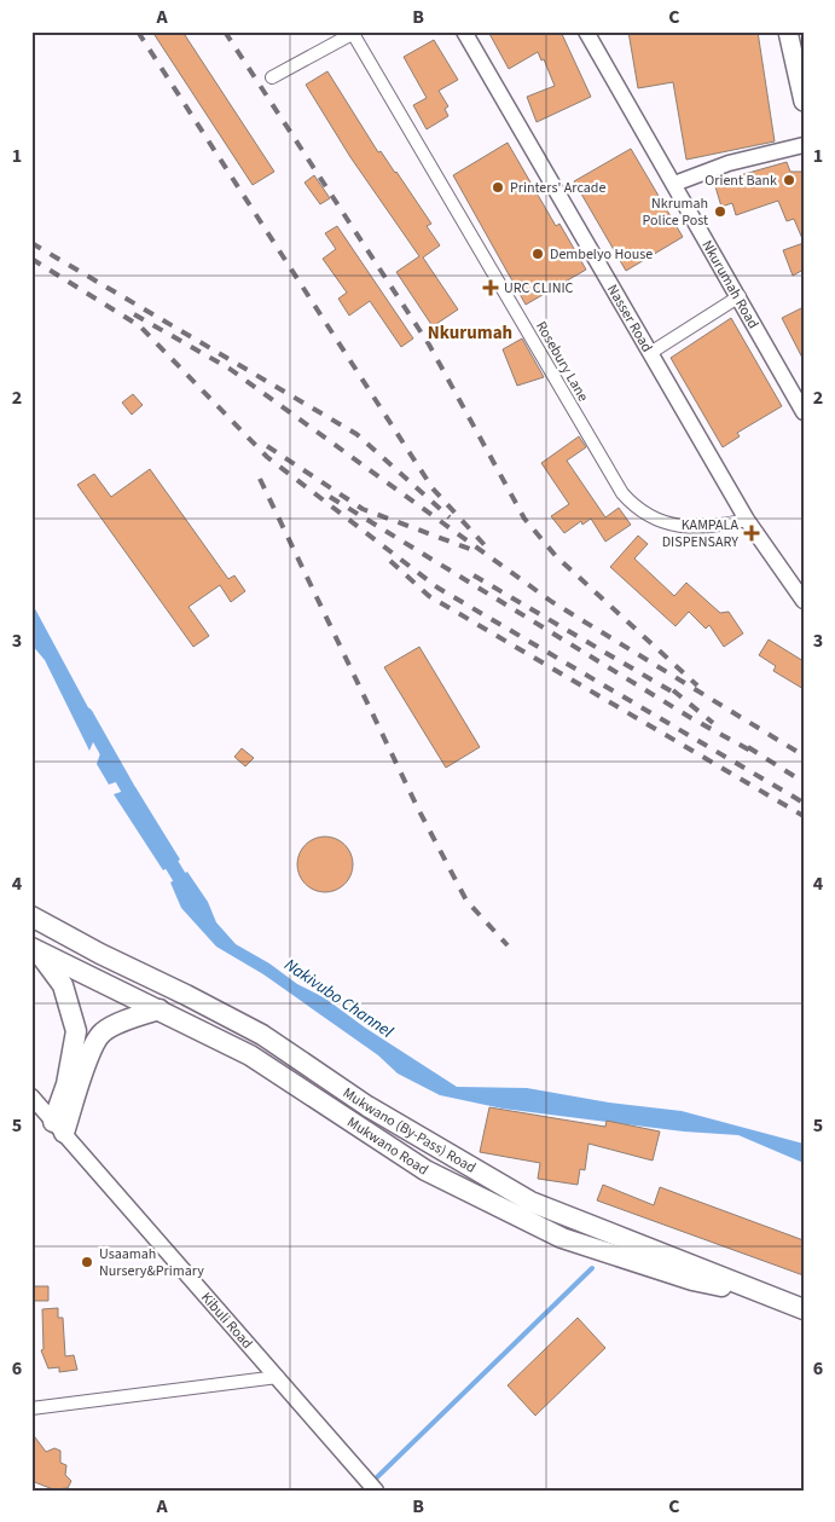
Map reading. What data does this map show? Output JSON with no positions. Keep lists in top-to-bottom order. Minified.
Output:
{"streets":{"highway":["Mukwano (By-Pass) Road","Mukwano Road"],"street":["Nkurumah Road","Nasser Road","Rosebury Lane","Kibuli Road"]},"crossings":[["Nasser Road","Rosebury Lane"],["Mukwano (By-Pass) Road","Mukwano Road"]],"districts":["Nkurumah"],"water":["Nakivubo Channel"],"places":{"other":["Orient Bank","Printers' Arcade","Nkrumah Police Post","Dembelyo House","Usaamah Nursery&Primary"],"health":["URC CLINIC","KAMPALA DISPENSARY"]},"grid":{"columns":["A","B","C"],"rows":["1","2","3","4","5","6"]}}
